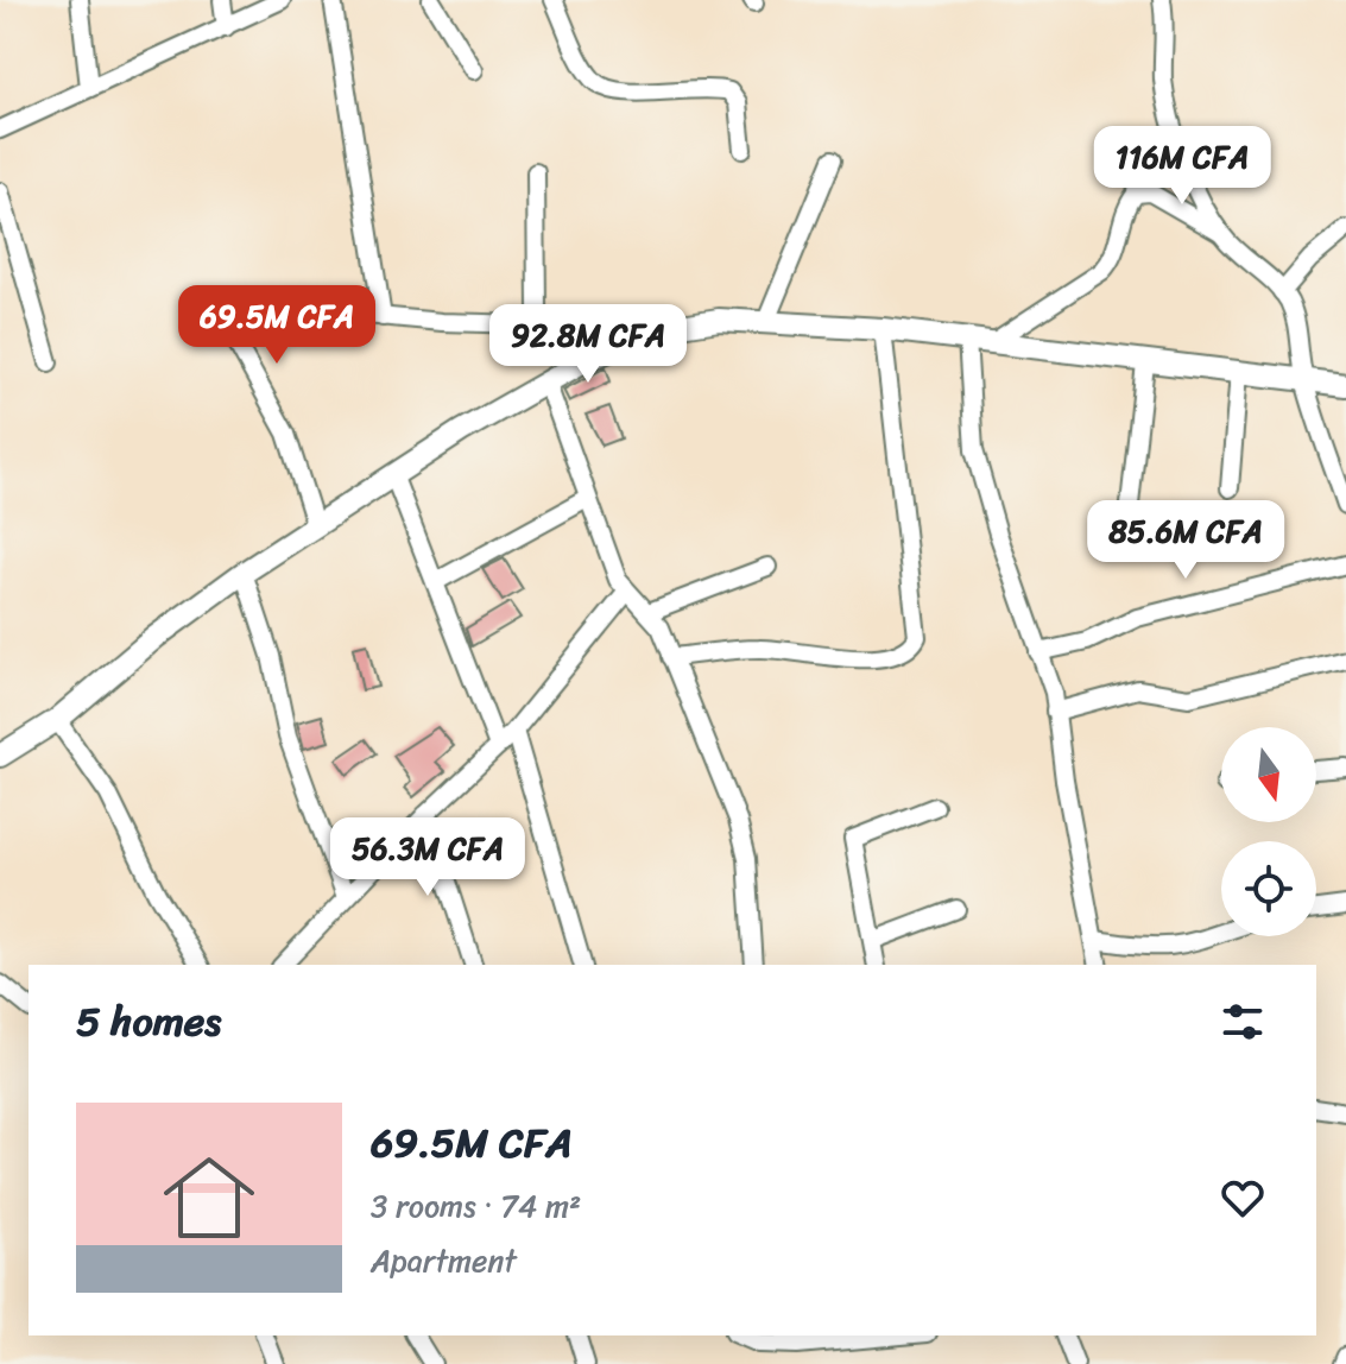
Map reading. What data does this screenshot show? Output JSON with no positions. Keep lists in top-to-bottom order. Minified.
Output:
{"north":"bottom","page":{"price":["116M CFA","69.5M CFA","92.8M CFA","85.6M CFA","56.3M CFA"],"heading":"5 homes","list":[{"name":"69.5M CFA","note":"3 rooms · 74 m² · Apartment"}]}}
